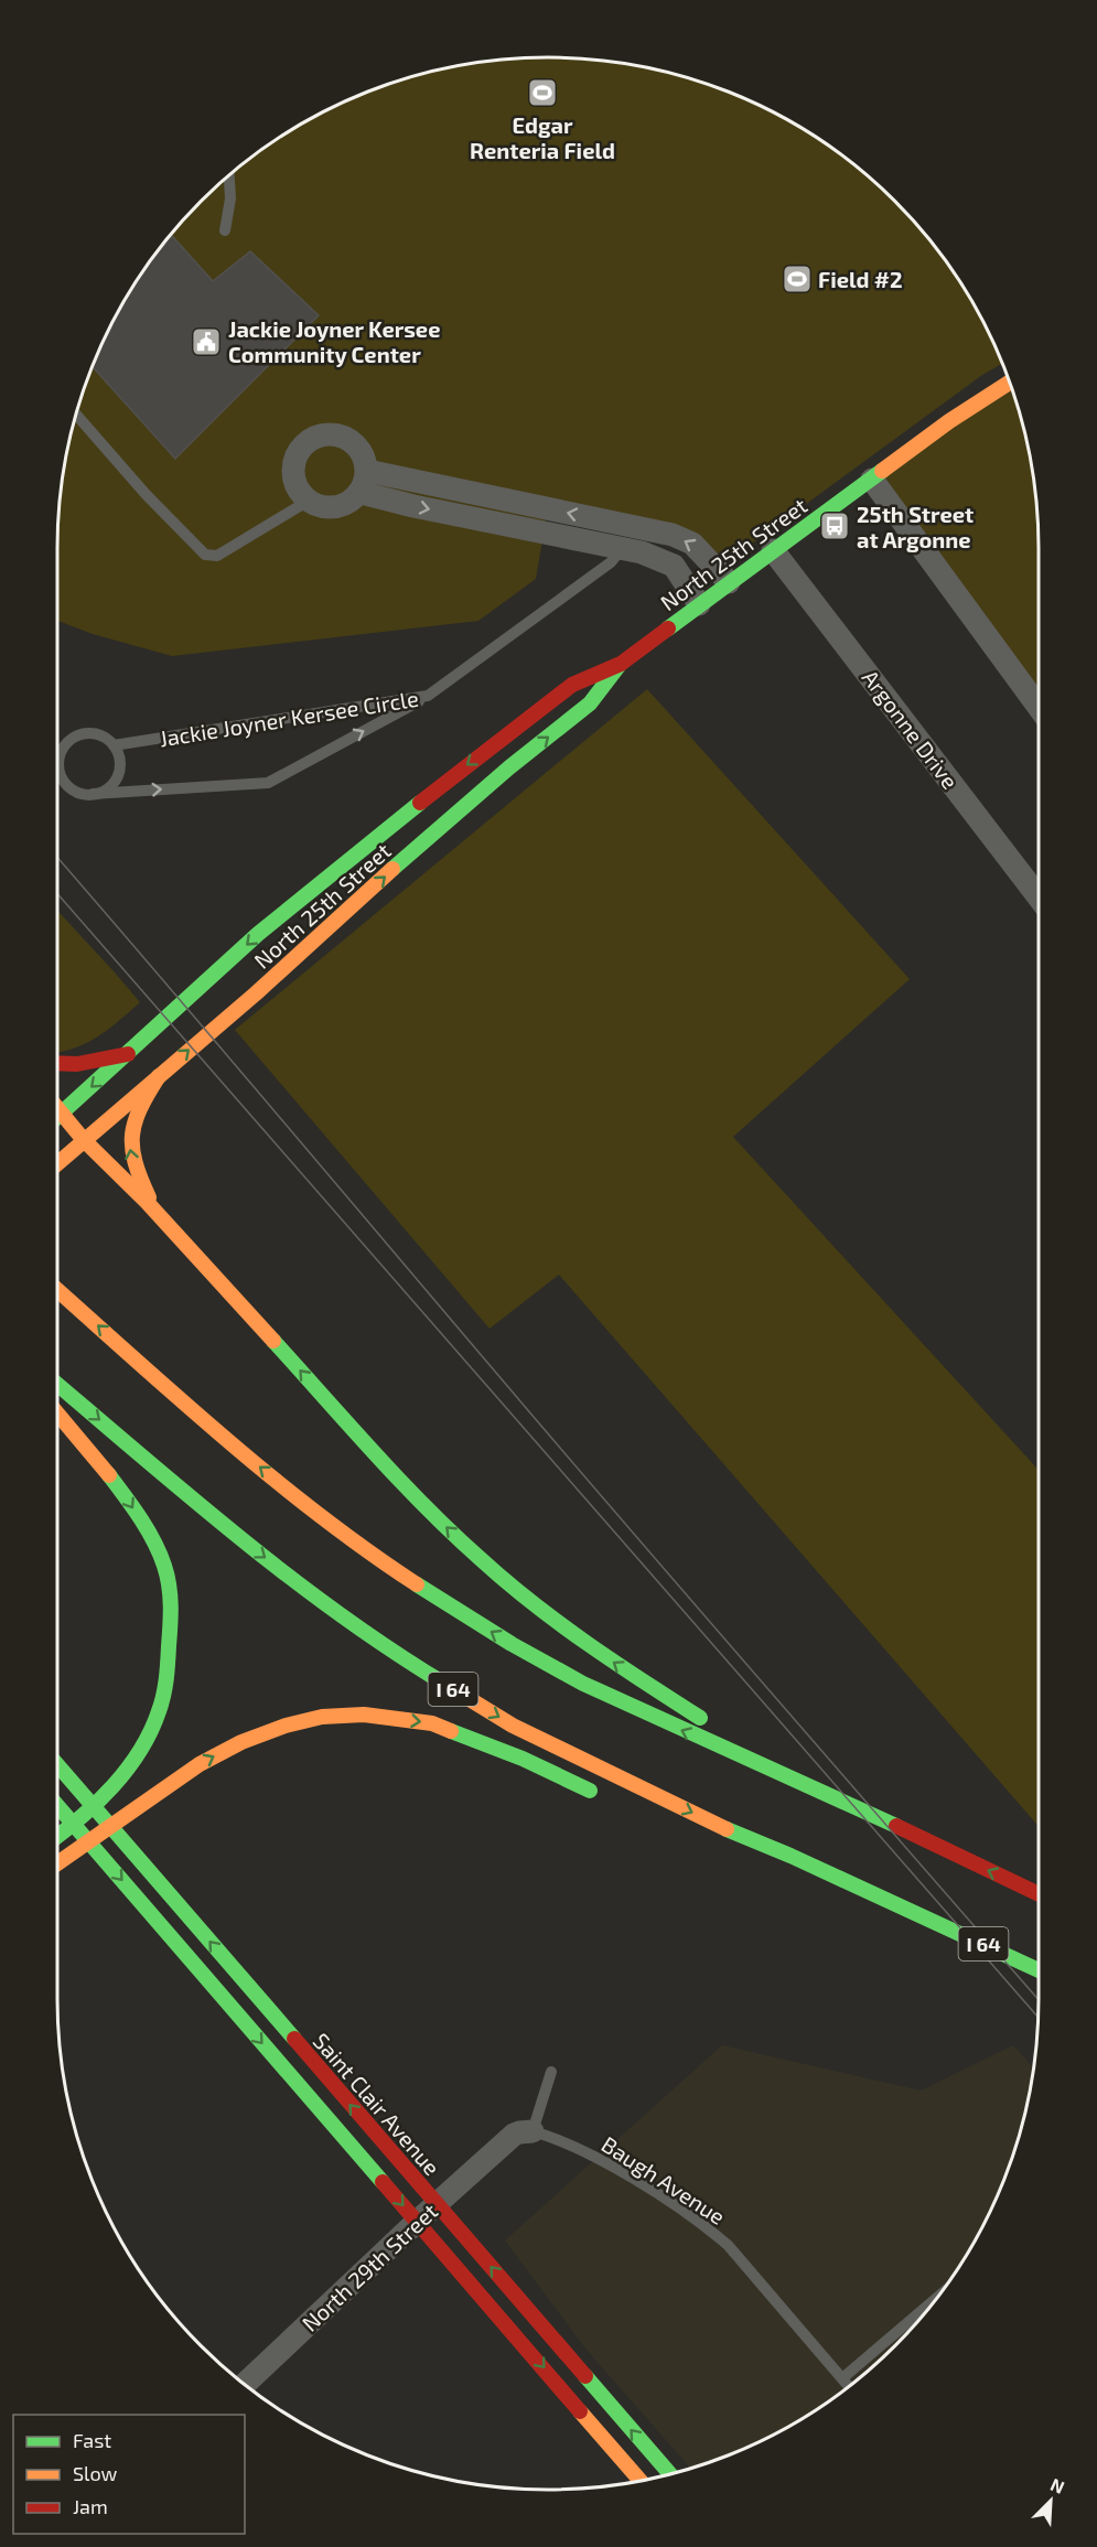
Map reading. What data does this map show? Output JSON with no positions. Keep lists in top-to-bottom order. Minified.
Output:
{"streets":{"main road":["North 25th Street","I 64","Saint Clair Avenue"],"street":["Argonne Drive","North 29th Street"],"lane":["Jackie Joyner Kersee Circle","Baugh Avenue"]},"crossings":[["North 25th Street","Argonne Drive"],["Saint Clair Avenue","North 29th Street"],["Baugh Avenue","North 29th Street"]],"places":{"sports":["Edgar Renteria Field","Field #2"],"public building":["Jackie Joyner Kersee Community Center"],"bus stop":["25th Street at Argonne"]},"legend":["Fast","Slow","Jam"],"north":"top right"}
